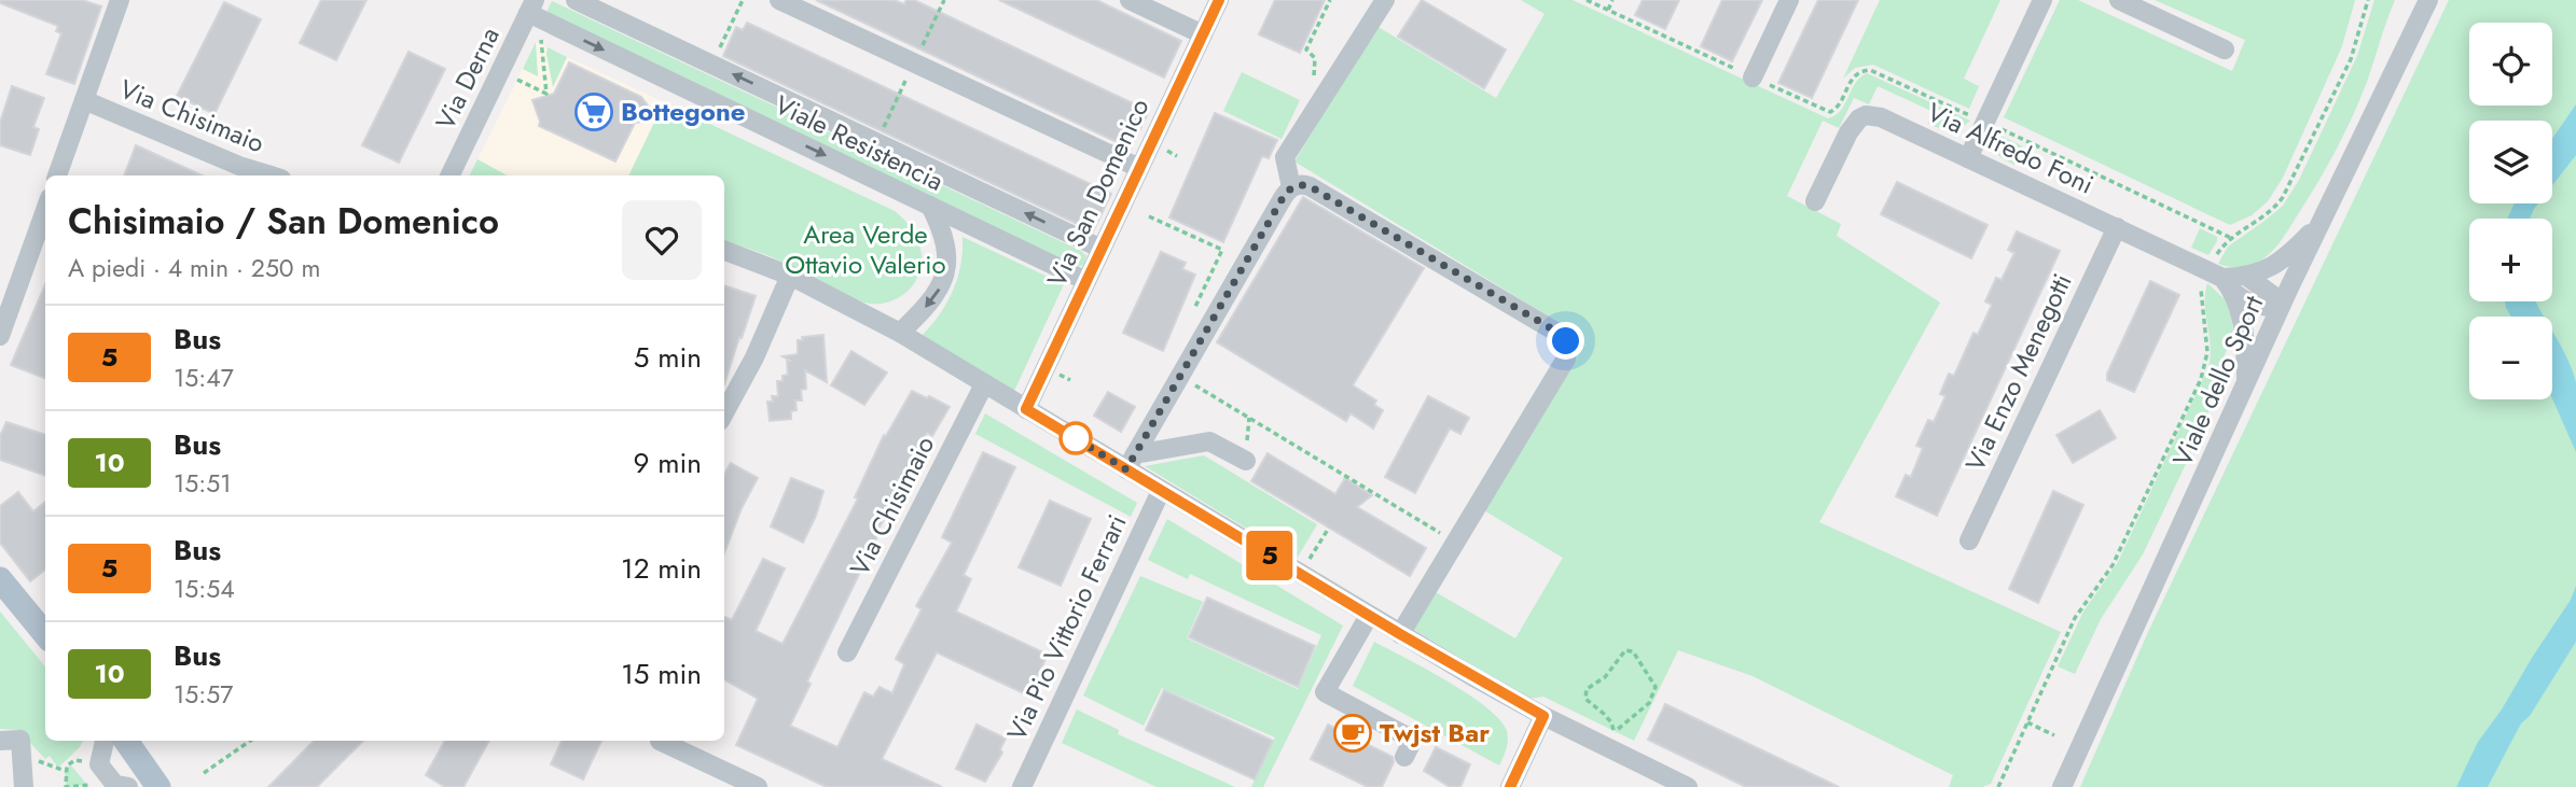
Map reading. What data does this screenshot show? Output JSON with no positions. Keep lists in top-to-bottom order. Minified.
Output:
{"streets":{"street":["Via Derna","Via Chisimaio","Viale Resistencia","Via Alfredo Foni","Via San Domenico","Via Enzo Menegotti","Viale dello Sport","Via Pio Vittorio Ferrari"]},"crossings":[["Via Derna","Viale Resistencia"],["Viale Resistencia","Via San Domenico"],["Via Alfredo Foni","Via Enzo Menegotti"],["Via Alfredo Foni","Viale dello Sport"]],"parks":["Area Verde Ottavio Valerio"],"places":{"supermarket":["Bottegone"],"cafe":["Twjst Bar"]},"lines":["bus line 5"],"page":{"on_map":"5","map_buttons":["+","−"],"heading":["Chisimaio / San Domenico","A piedi · 4 min · 250 m"],"list":[{"mark":"5","name":"Bus","note":"15:47","value":"5 min"},{"mark":"10","name":"Bus","note":"15:51","value":"9 min"},{"mark":"5","name":"Bus","note":"15:54","value":"12 min"},{"mark":"10","name":"Bus","note":"15:57","value":"15 min"}]}}
